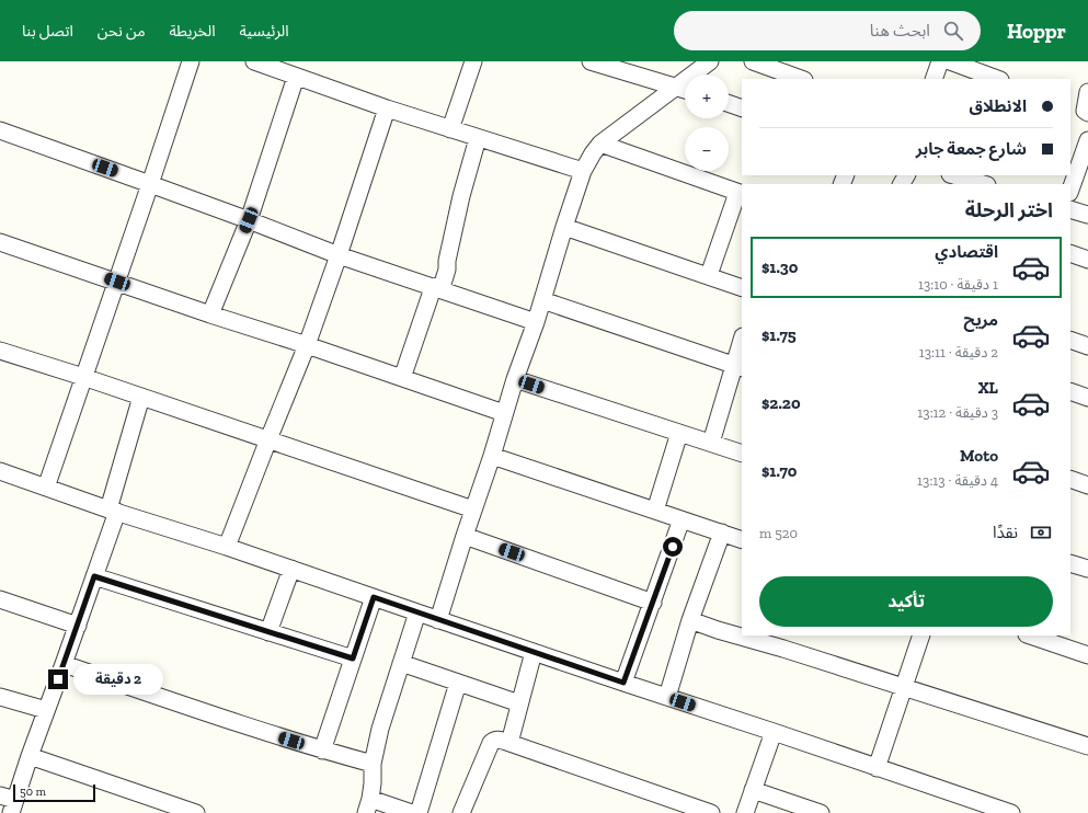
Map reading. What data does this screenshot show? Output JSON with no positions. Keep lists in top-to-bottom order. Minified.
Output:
{"scale_bar":"50 m","page":{"header":"Hoppr","search":"ابحث هنا","nav":["الرئيسية","الخريطة","من نحن","اتصل بنا"],"map_buttons":["+","−"],"banner":["الانطلاق","شارع جمعة جابر"],"heading":"اختر الرحلة","list":[{"name":"اقتصادي","note":"1 دقيقة · 13:10","value":"$1.30"},{"name":"مريح","note":"2 دقيقة · 13:11","value":"$1.75"},{"name":"XL","note":"3 دقيقة · 13:12","value":"$2.20"},{"name":"Moto","note":"4 دقيقة · 13:13","value":"$1.70"}],"pay":["نقدًا","520 m"],"buttons":"تأكيد","bubble":"2 دقيقة","scale":"50 m"}}
